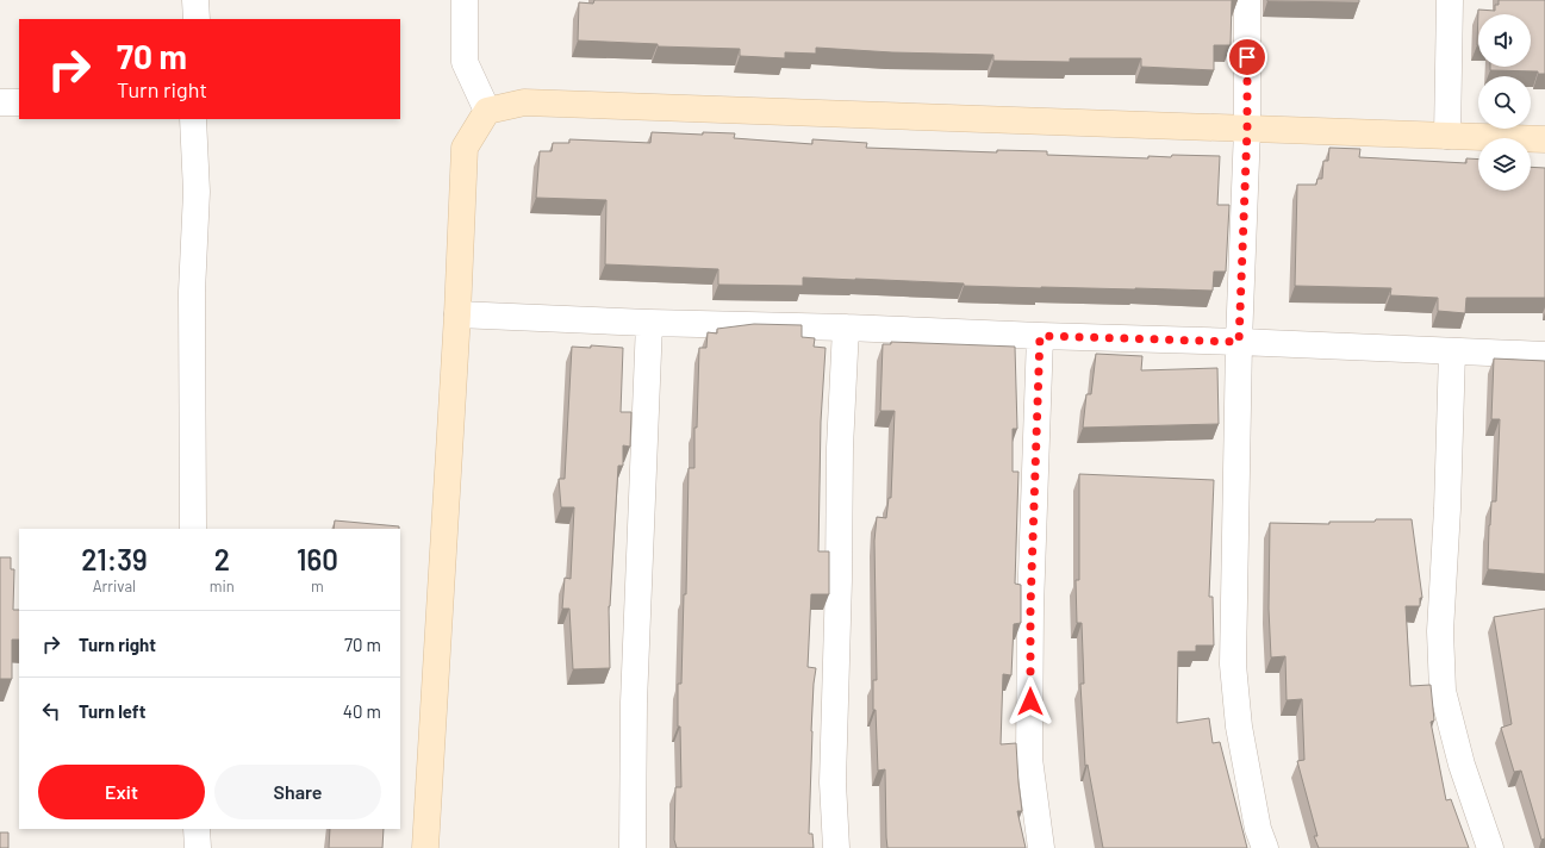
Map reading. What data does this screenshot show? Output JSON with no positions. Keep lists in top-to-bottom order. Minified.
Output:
{"page":{"turn":["70 m","Turn right"],"eta":["21:39","Arrival","2","min","160","m"],"list":[{"name":"Turn right","value":"70 m"},{"name":"Turn left","value":"40 m"}],"buttons":["Exit","Share"]}}
